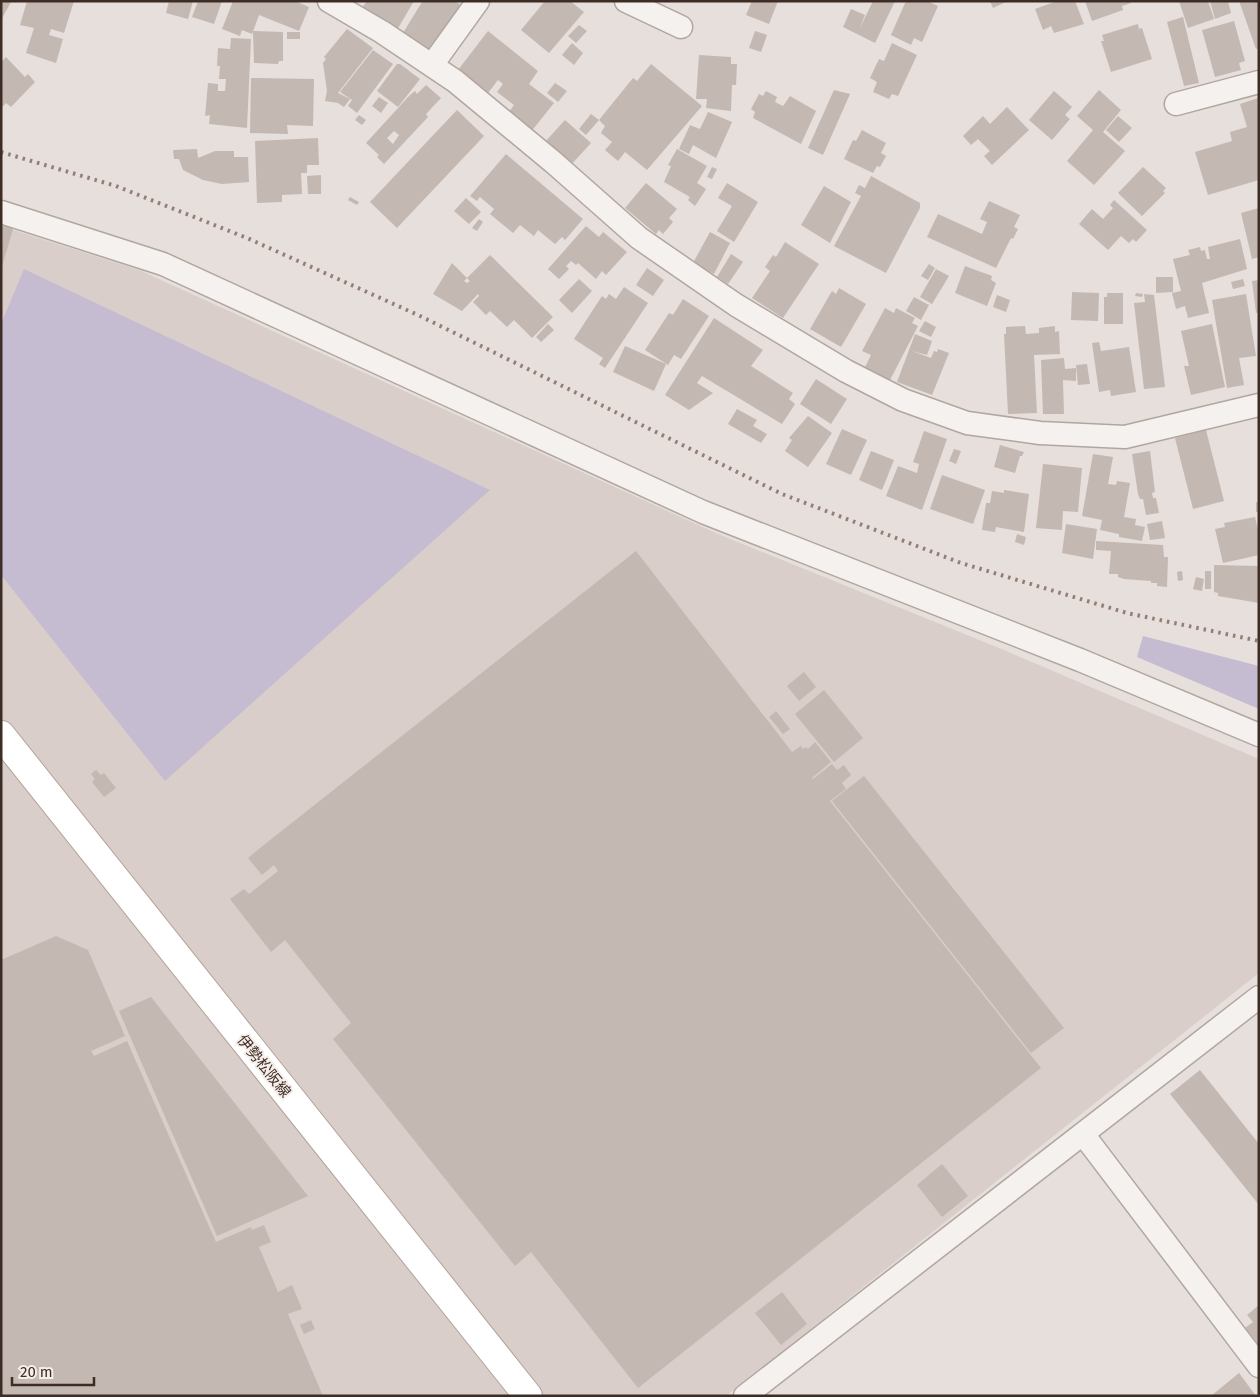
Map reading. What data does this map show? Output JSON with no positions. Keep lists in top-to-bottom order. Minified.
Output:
{"streets":{"main road":["伊勢松阪線"]},"scale_bar":"20 m"}
